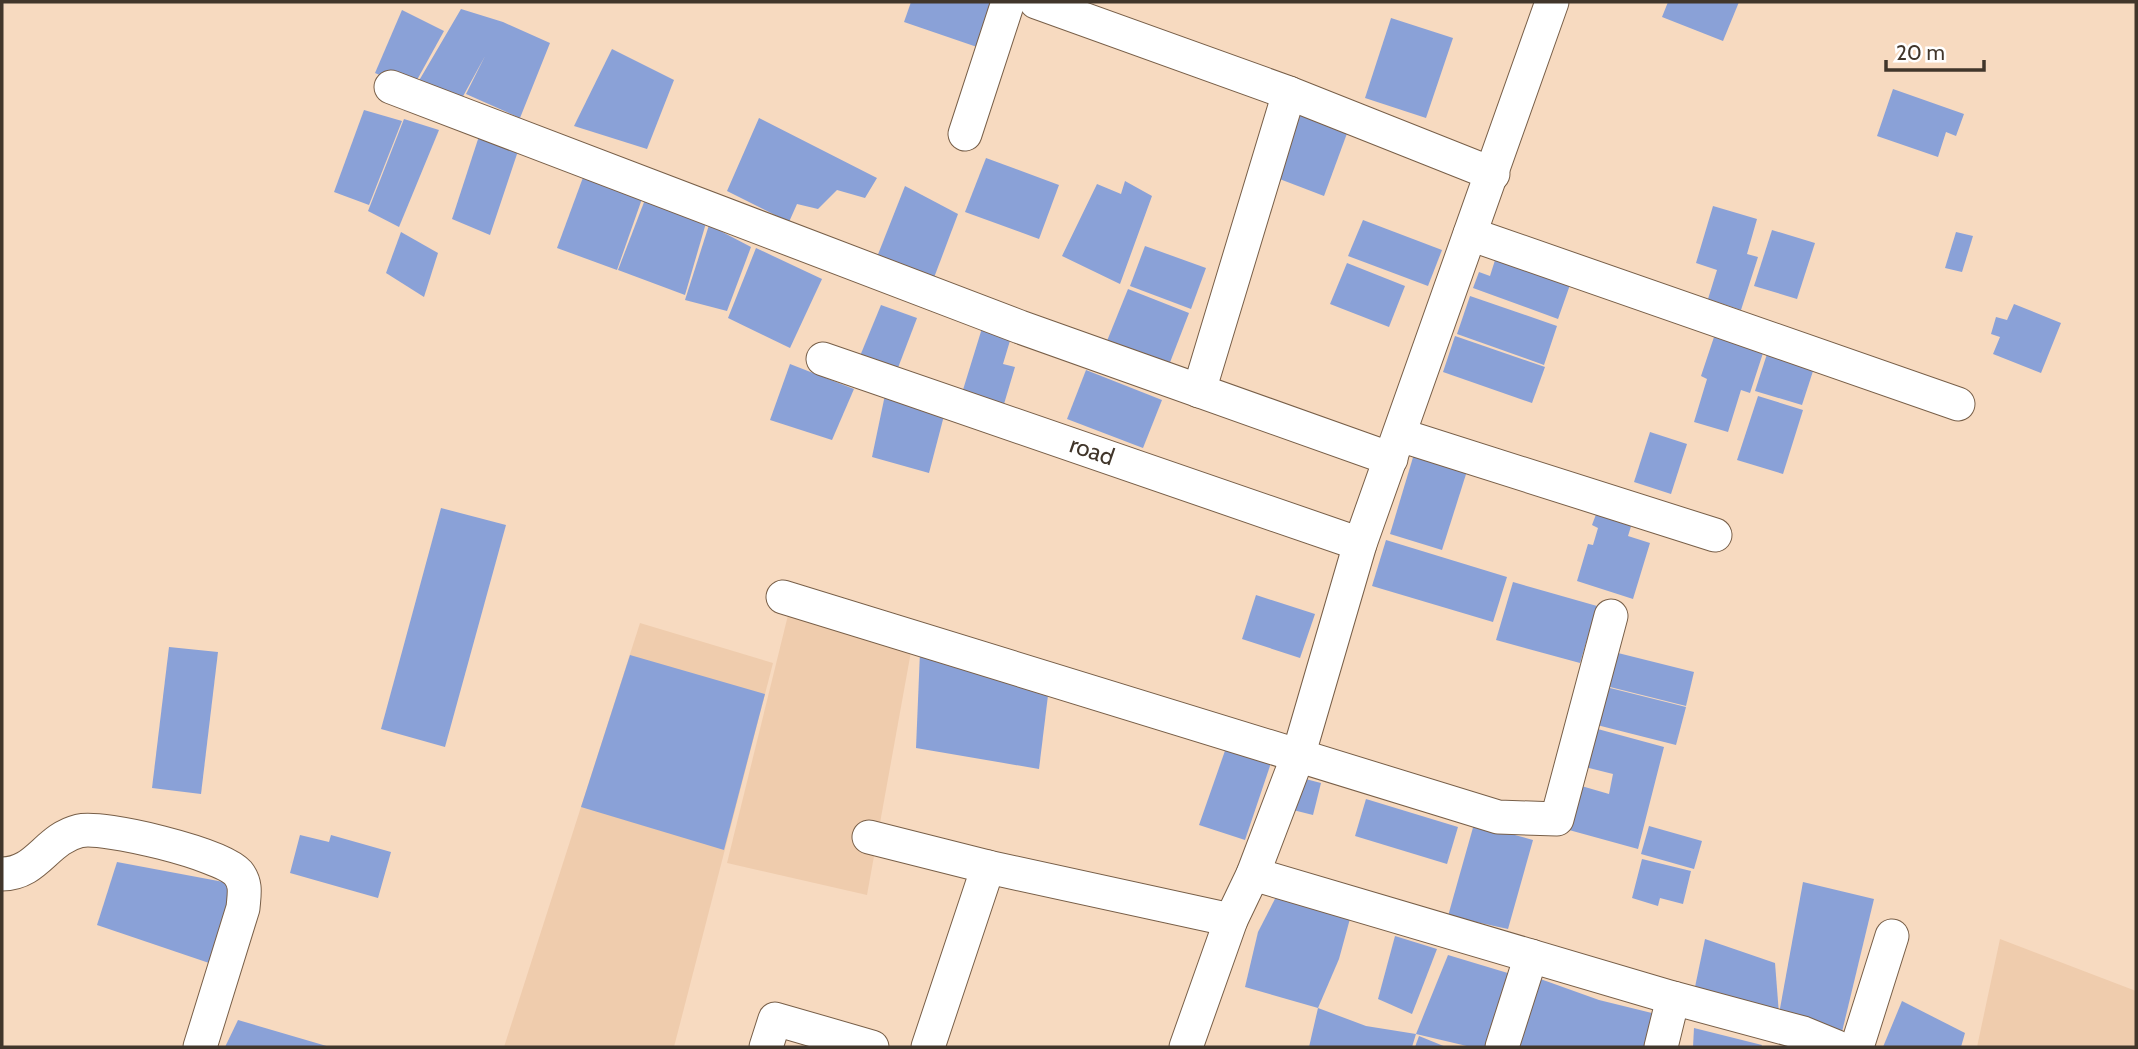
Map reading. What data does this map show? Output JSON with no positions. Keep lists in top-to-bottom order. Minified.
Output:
{"streets":{"street":["road"]},"scale_bar":"20 m"}
